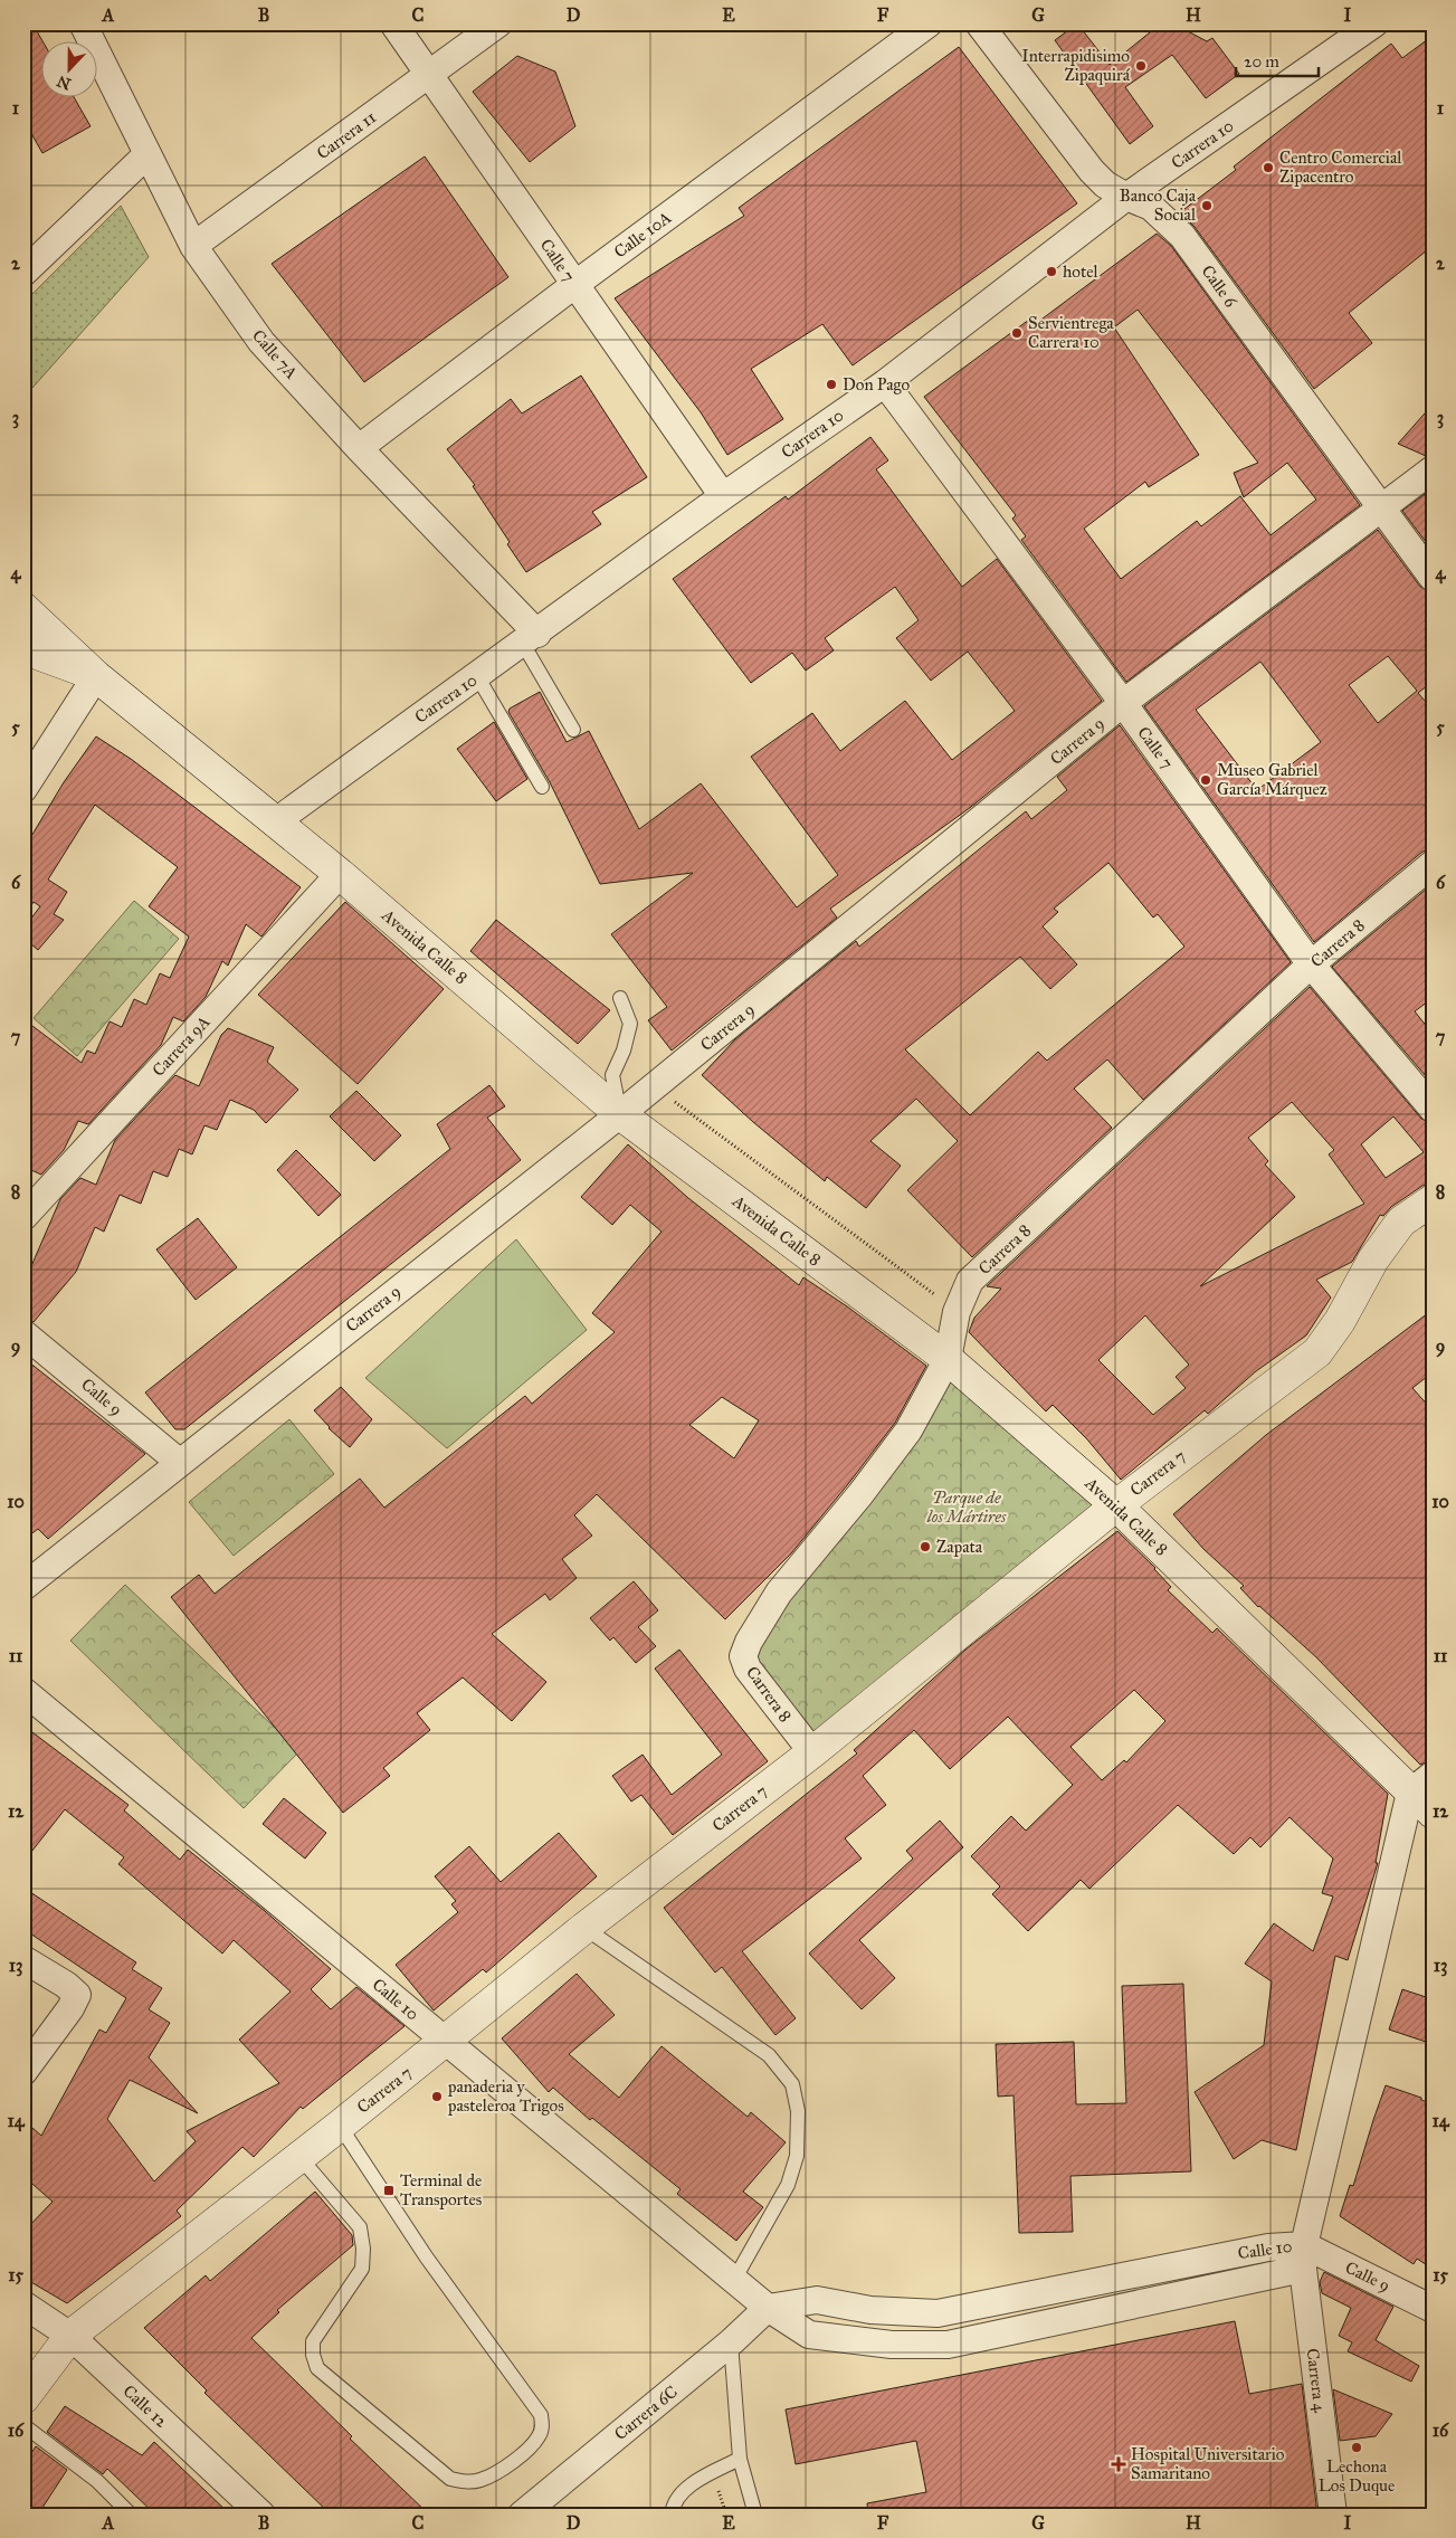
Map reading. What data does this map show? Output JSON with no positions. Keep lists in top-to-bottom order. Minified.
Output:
{"streets":{"main road":["Avenida Calle 8","Carrera 7"],"street":["Carrera 11","Carrera 10","Calle 10A","Calle 7","Calle 6","Calle 7A","Carrera 9","Carrera 8","Carrera 9A","Calle 9","Calle 10","Carrera 4","Calle 12","Carrera 6C"]},"crossings":[["Carrera 11","Calle 7"],["Carrera 11","Calle 7A"],["Carrera 10","Calle 7"],["Carrera 10","Calle 6"],["Carrera 10","Calle 7A"],["Carrera 10","Avenida Calle 8"],["Calle 10A","Calle 7"],["Calle 10A","Calle 7A"],["Calle 7","Carrera 9"],["Calle 7","Carrera 8"],["Calle 6","Carrera 9"],["Carrera 9","Avenida Calle 8"],["Carrera 9","Calle 9"],["Carrera 8","Avenida Calle 8"],["Carrera 8","Carrera 7"],["Avenida Calle 8","Carrera 9A"],["Avenida Calle 8","Carrera 7"],["Avenida Calle 8","Calle 10"],["Calle 9","Calle 10"],["Calle 9","Carrera 4"],["Carrera 7","Calle 10"],["Carrera 7","Calle 12"],["Calle 10","Carrera 4"],["Calle 10","Carrera 6C"]],"parks":["Parque de los Mártires"],"places":{"other":["Interrapidisimo Zipaquirá","Centro Comercial Zipacentro","Banco Caja Social","hotel","Servientrega Carrera 10","Don Pago","Museo Gabriel García Márquez","Zapata","panaderia y pasteleroa Trigos","Lechona Los Duque"],"transit":["Terminal de Transportes"],"health":["Hospital Universitario Samaritano"]},"scale_bar":"20 m","north":"bottom","grid":{"columns":["A","B","C","D","E","F","G","H","I"],"rows":["1","2","3","4","5","6","7","8","9","10","11","12","13","14","15","16"]}}
